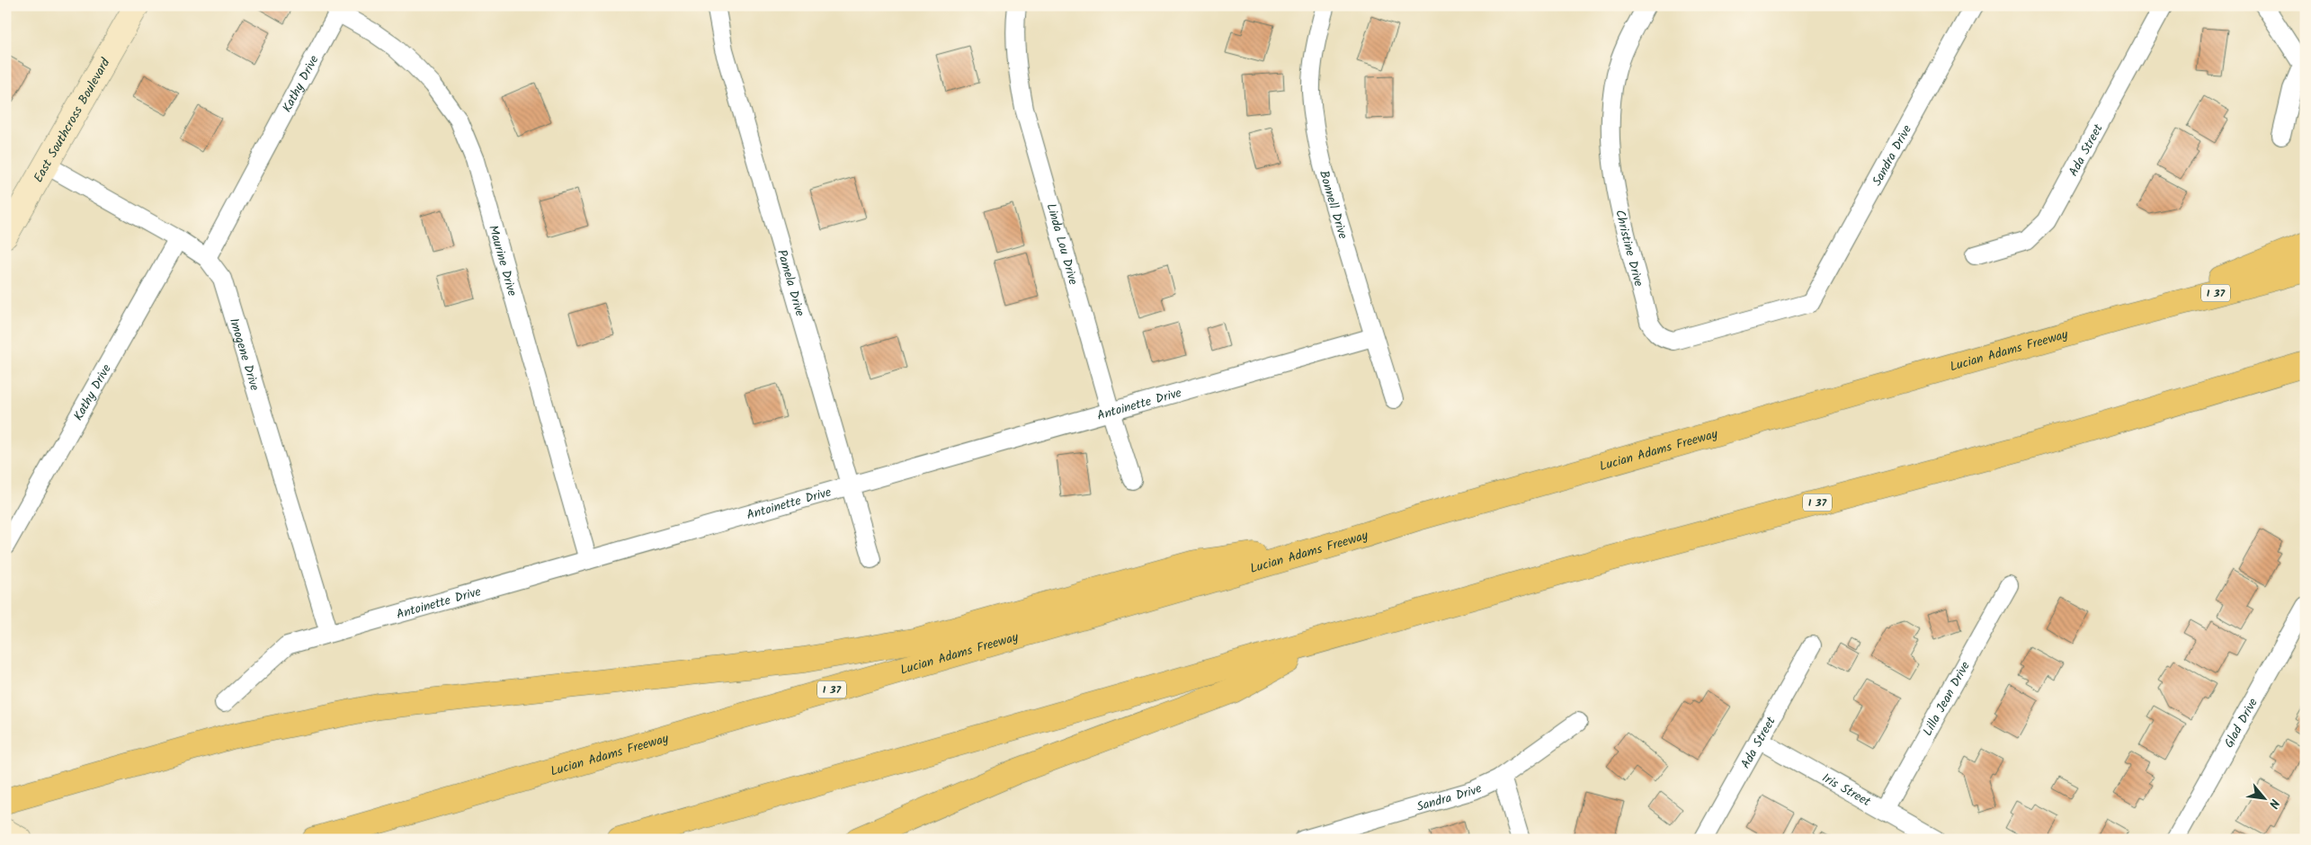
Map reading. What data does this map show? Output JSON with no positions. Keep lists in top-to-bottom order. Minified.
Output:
{"streets":{"highway":["I 37","Lucian Adams Freeway"],"main road":["East Southcross Boulevard"],"street":["Kathy Drive","Ada Street","Sandra Drive","Bonnell Drive","Linda Lou Drive","Christine Drive","Maurine Drive","Pamela Drive","Imogene Drive","Antoinette Drive","Lilla Jean Drive","Glad Drive","Iris Street"]},"crossings":[["Kathy Drive","Maurine Drive"],["Kathy Drive","Imogene Drive"],["East Southcross Boulevard","Imogene Drive"],["Ada Street","Iris Street"],["Sandra Drive","Christine Drive"],["Bonnell Drive","Antoinette Drive"],["Linda Lou Drive","Antoinette Drive"],["Maurine Drive","Antoinette Drive"],["Pamela Drive","Antoinette Drive"],["Imogene Drive","Antoinette Drive"],["Lilla Jean Drive","Iris Street"]],"north":"bottom right"}
